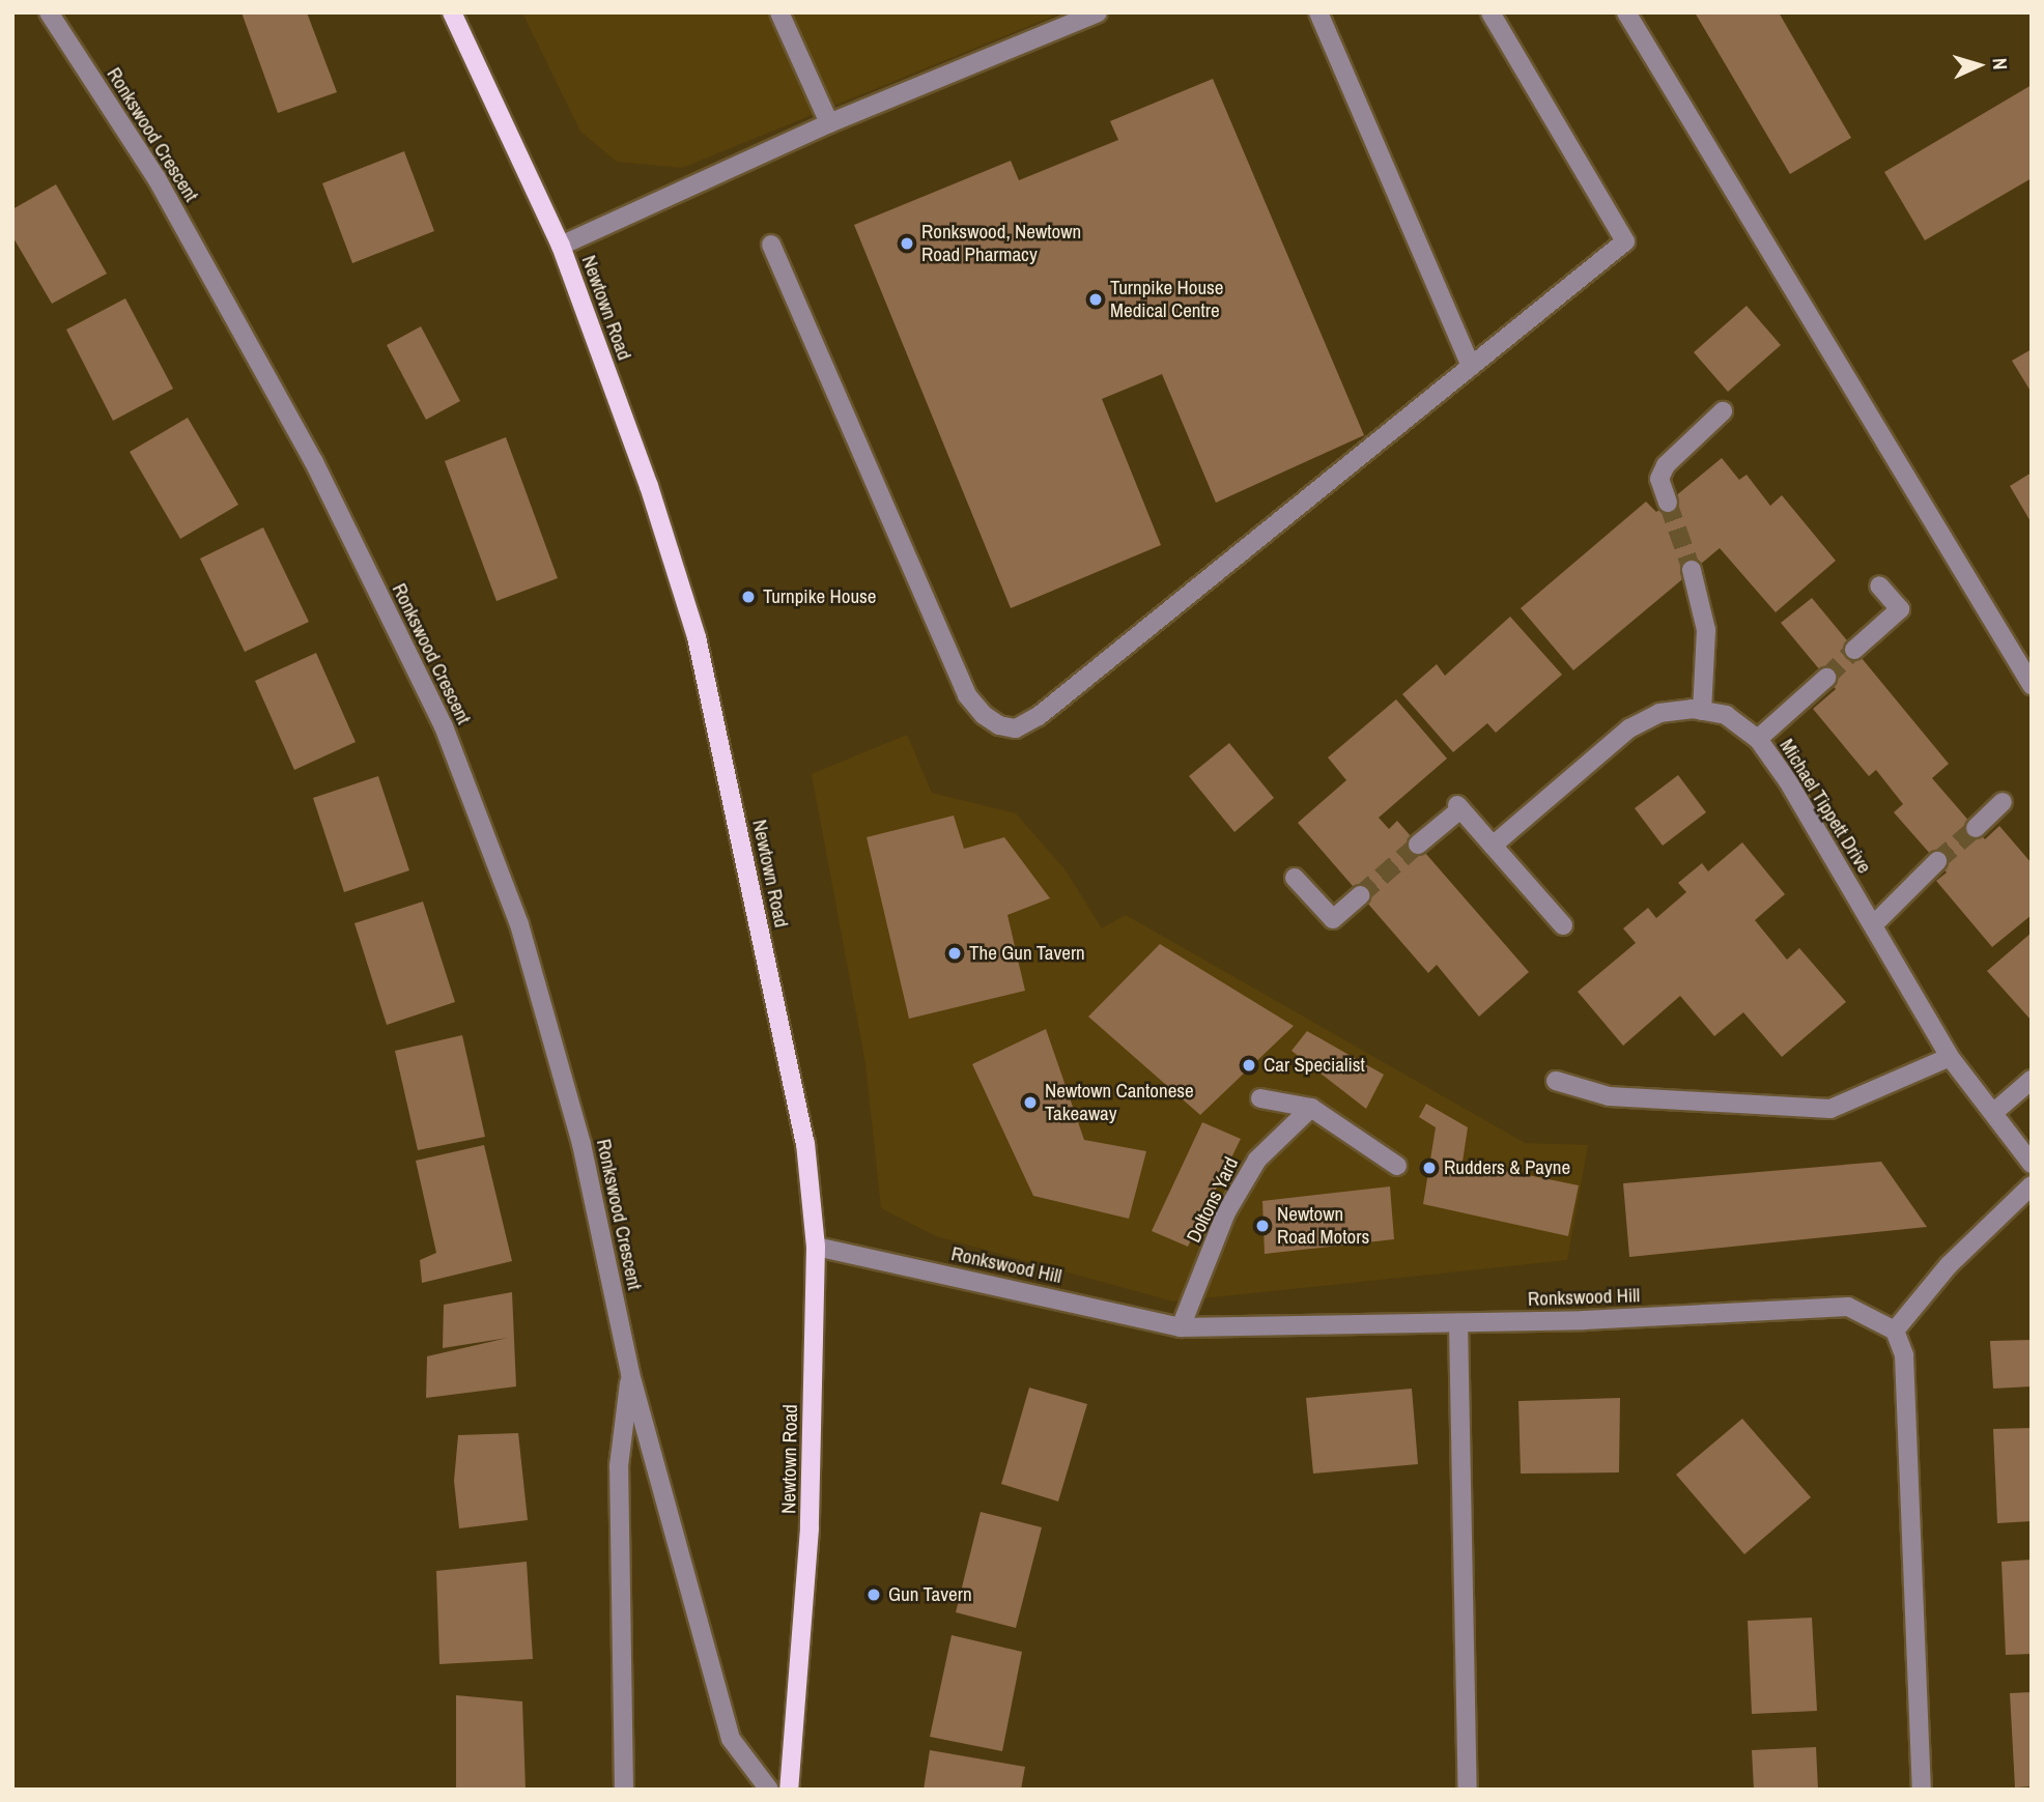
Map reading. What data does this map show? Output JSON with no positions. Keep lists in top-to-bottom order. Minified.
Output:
{"streets":{"main road":["Newtown Road"],"street":["Ronkswood Crescent","Michael Tippett Drive","Doltons Yard","Ronkswood Hill"]},"crossings":[["Newtown Road","Ronkswood Hill"],["Doltons Yard","Ronkswood Hill"]],"places":["Ronkswood, Newtown Road Pharmacy","Turnpike House Medical Centre","Turnpike House","The Gun Tavern","Car Specialist","Newtown Cantonese Takeaway","Rudders & Payne","Newtown Road Motors","Gun Tavern"],"north":"right"}
